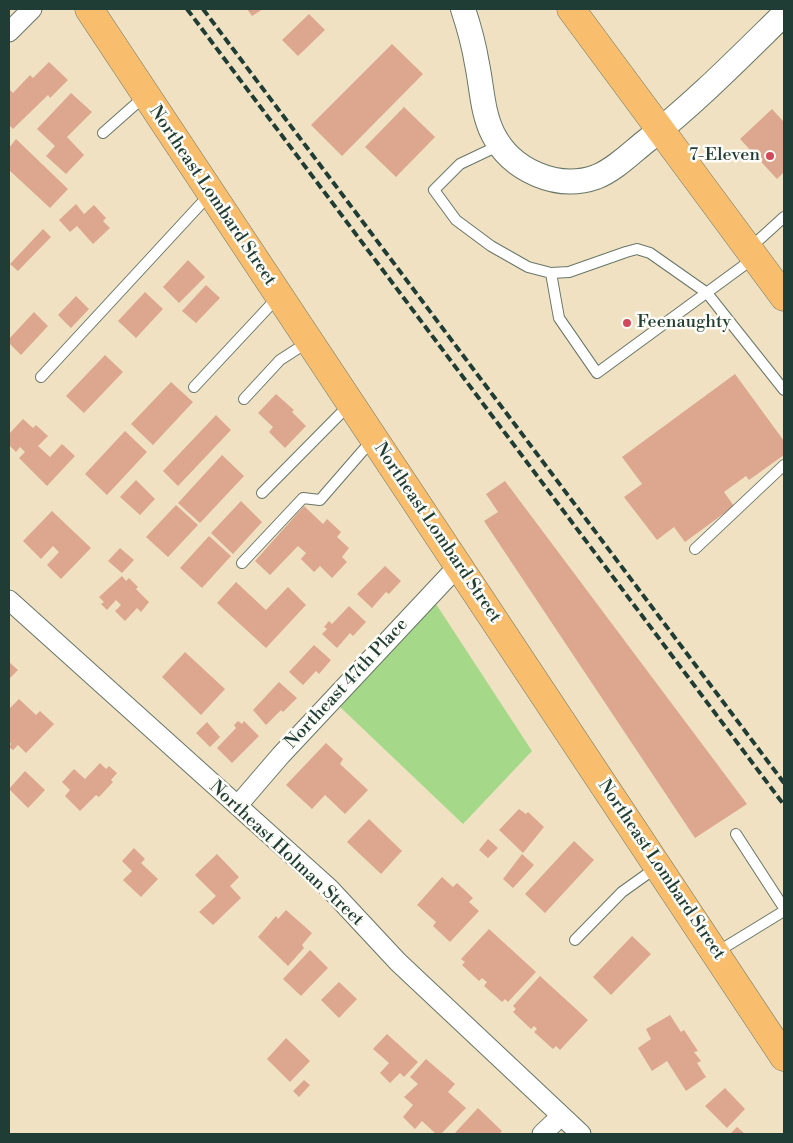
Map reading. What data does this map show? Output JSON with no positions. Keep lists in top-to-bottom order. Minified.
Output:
{"streets":{"main road":["Northeast Lombard Street"],"street":["Northeast 47th Place","Northeast Holman Street"]},"crossings":[["Northeast Lombard Street","Northeast 47th Place"],["Northeast 47th Place","Northeast Holman Street"]],"places":["7-Eleven","Feenaughty"]}
